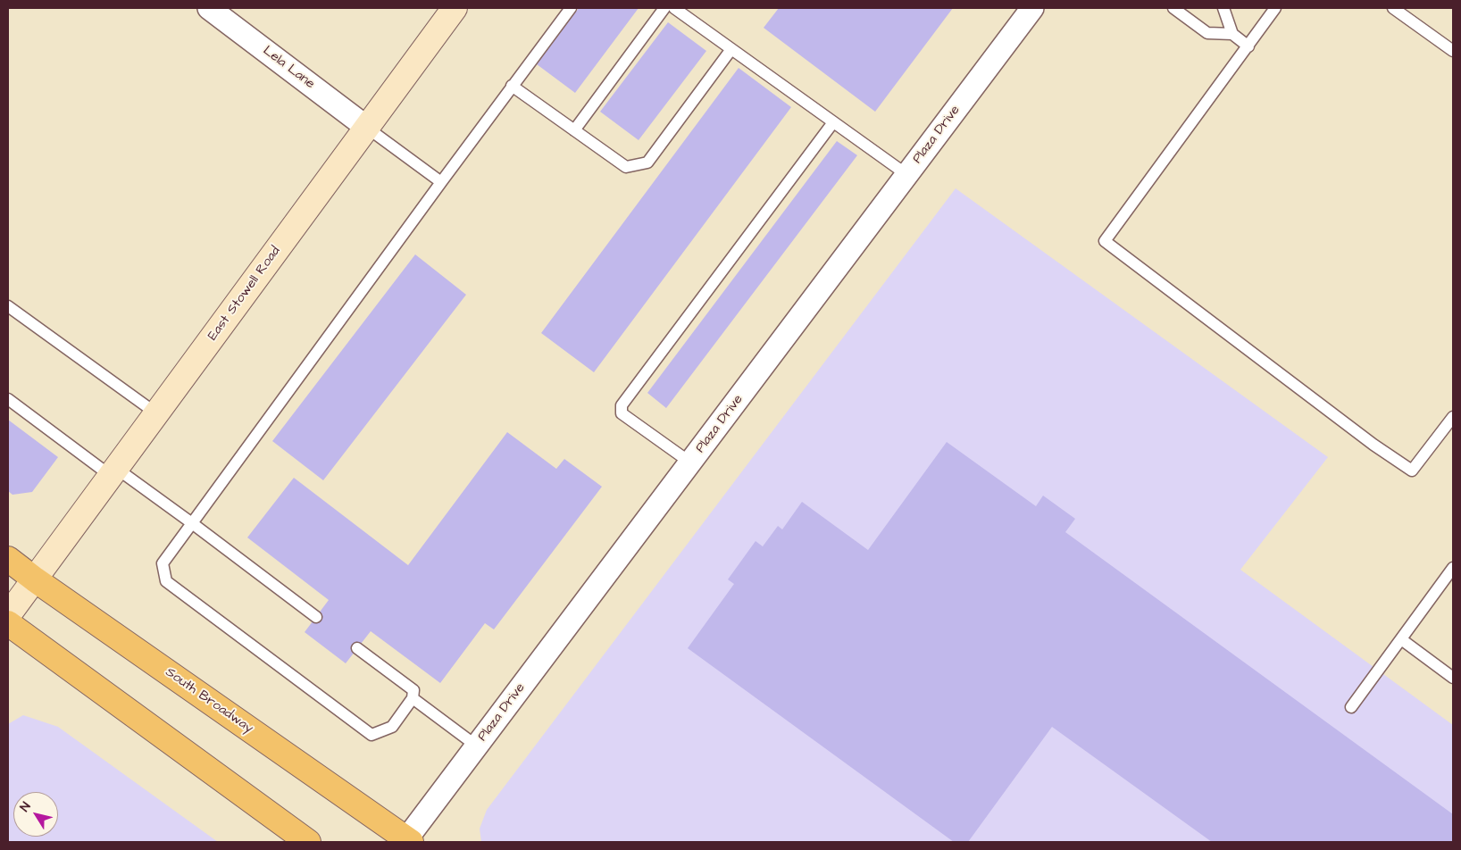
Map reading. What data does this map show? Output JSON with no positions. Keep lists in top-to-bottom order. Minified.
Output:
{"streets":{"main road":["East Stowell Road","South Broadway"],"street":["Lela Lane","Plaza Drive"]},"crossings":[["Lela Lane","East Stowell Road"],["Plaza Drive","South Broadway"],["East Stowell Road","South Broadway"]],"north":"top left"}
